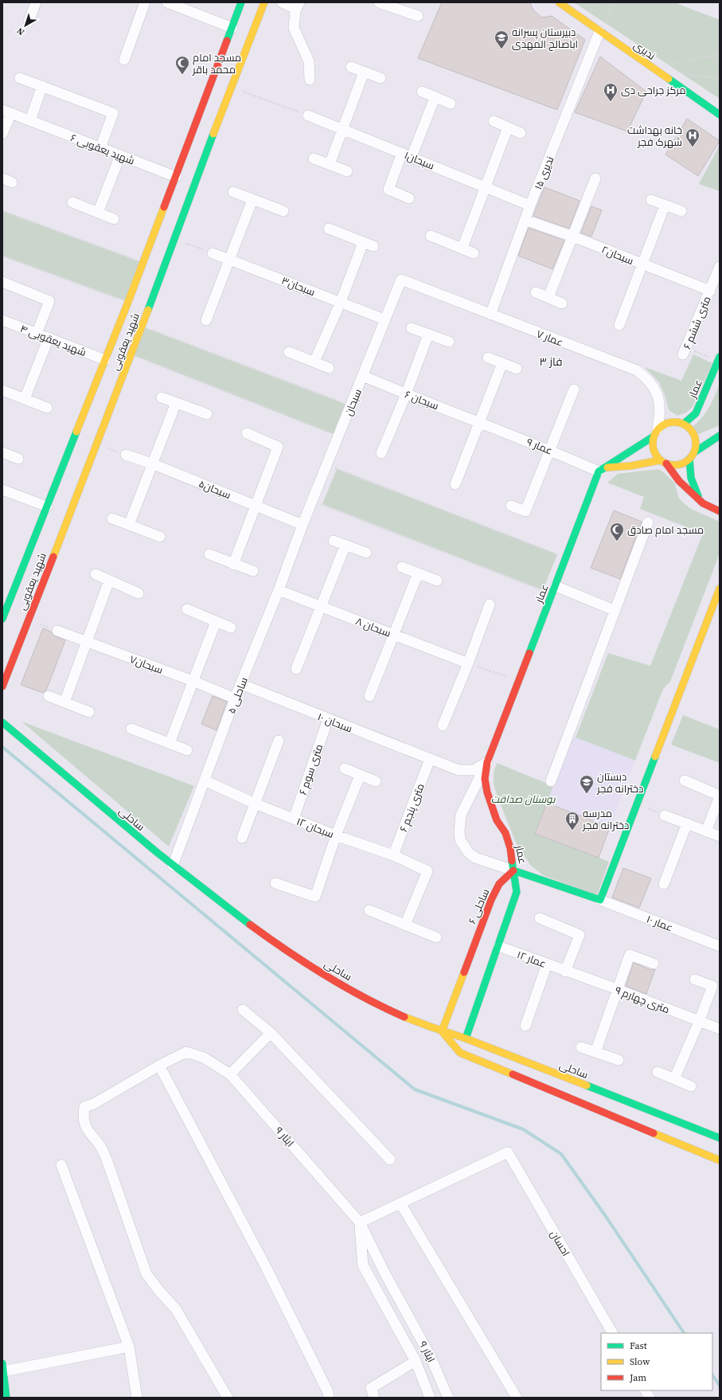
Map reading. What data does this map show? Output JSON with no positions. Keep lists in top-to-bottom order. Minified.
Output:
{"streets":{"street":["ندیری","شهید یعقوبی ۶","سبحان۱","ندیری ۱۵","سبحان۲","سبحان۳","۶ متری ششم","عمار ۷","شهید یعقوبی ۴","شهید یعقوبی","عمار","سبحان ۶","سبحان","عمار ۹","سبحان۵","سبحان ۸","سبحان۷","ساحلی ۵","سبحان ۱۰","۶ متری سوم","۶ متری پنجم","ساحلی","سبحان ۱۲","ساحلی ۶","عمار ۱۰","عمار ۱۲","۹ متری چهارم","ایثار ۹","احسان"]},"crossings":[["ندیری","ندیری ۱۵"],["شهید یعقوبی ۶","شهید یعقوبی"],["سبحان۱","ندیری ۱۵"],["ندیری ۱۵","سبحان۲"],["ندیری ۱۵","عمار ۷"],["سبحان۲","۶ متری ششم"],["سبحان۳","سبحان"],["عمار ۷","عمار"],["عمار ۷","سبحان"],["شهید یعقوبی ۴","شهید یعقوبی"],["عمار","عمار ۹"],["عمار","سبحان ۱۰"],["عمار","ساحلی ۶"],["عمار","عمار ۱۰"],["سبحان ۶","سبحان"],["سبحان ۶","عمار ۹"],["سبحان","سبحان۵"],["سبحان","ساحلی ۵"],["سبحان۵","ساحلی ۵"],["سبحان ۸","ساحلی ۵"],["سبحان۷","ساحلی ۵"],["ساحلی ۵","سبحان ۱۰"],["ساحلی ۵","ساحلی"],["ساحلی ۵","سبحان ۱۲"],["سبحان ۱۰","۶ متری سوم"],["سبحان ۱۰","۶ متری پنجم"],["۶ متری سوم","سبحان ۱۲"],["۶ متری پنجم","سبحان ۱۲"],["ساحلی","ساحلی ۶"],["عمار ۱۲","۹ متری چهارم"]],"districts":["فاز ۳"],"parks":["بوستان صداقت"],"places":{"school or university":["دبیرستان پسرانه اباصالح المهدی","دبستان دخترانه فجر"],"mosque":["مسجد امام محمد باقر","مسجد امام صادق"],"hospital":["مرکز جراحی دی","خانه بهداشت شهرک فجر"],"building":["مدرسه دخترانه فجر"]},"legend":["Fast","Slow","Jam"],"north":"bottom left"}
